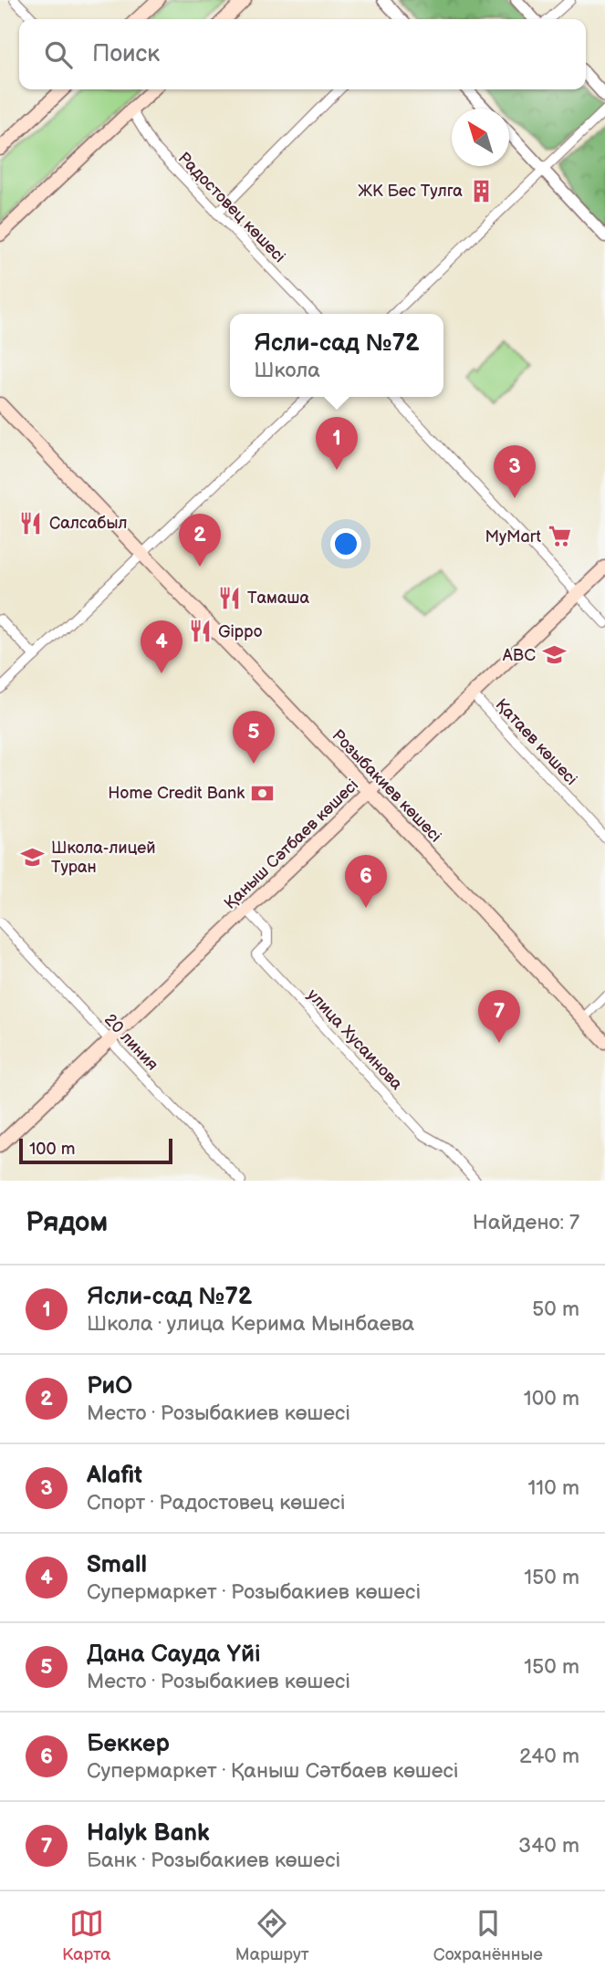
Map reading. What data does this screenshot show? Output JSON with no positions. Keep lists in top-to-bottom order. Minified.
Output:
{"streets":{"main road":["Розыбакиев көшесі","Қаныш Сәтбаев көшесі"],"street":["Радостовец көшесі","Қатаев көшесі","улица Хусаинова","20 линия"]},"crossings":[["Қатаев көшесі","Қаныш Сәтбаев көшесі"],["Розыбакиев көшесі","Қаныш Сәтбаев көшесі"],["Қаныш Сәтбаев көшесі","улица Хусаинова"],["Қаныш Сәтбаев көшесі","20 линия"]],"places":{"building":["ЖК Бес Тулга"],"restaurant":["Салсабыл","Тамаша","Gippo"],"supermarket":["MyMart"],"school or university":["ABC","Школа-лицей Туран"],"bank":["Home Credit Bank"]},"scale_bar":"100 m","north":"top left","page":{"search":"Поиск","popup":["Ясли-сад №72","Школа"],"pins":["1","3","2","4","5","6","7"],"scale":"100 m","heading":["Рядом","Найдено: 7"],"list":[{"mark":"1","name":"Ясли-сад №72","note":"Школа · улица Керима Мынбаева","value":"50 m"},{"mark":"2","name":"РиО","note":"Место · Розыбакиев көшесі","value":"100 m"},{"mark":"3","name":"Alafit","note":"Спорт · Радостовец көшесі","value":"110 m"},{"mark":"4","name":"Small","note":"Супермаркет · Розыбакиев көшесі","value":"150 m"},{"mark":"5","name":"Дана Сауда Үйі","note":"Место · Розыбакиев көшесі","value":"150 m"},{"mark":"6","name":"Беккер","note":"Супермаркет · Қаныш Сәтбаев көшесі","value":"240 m"},{"mark":"7","name":"Halyk Bank","note":"Банк · Розыбакиев көшесі","value":"340 m"}],"nav":["Карта","Маршрут","Сохранённые"]}}
